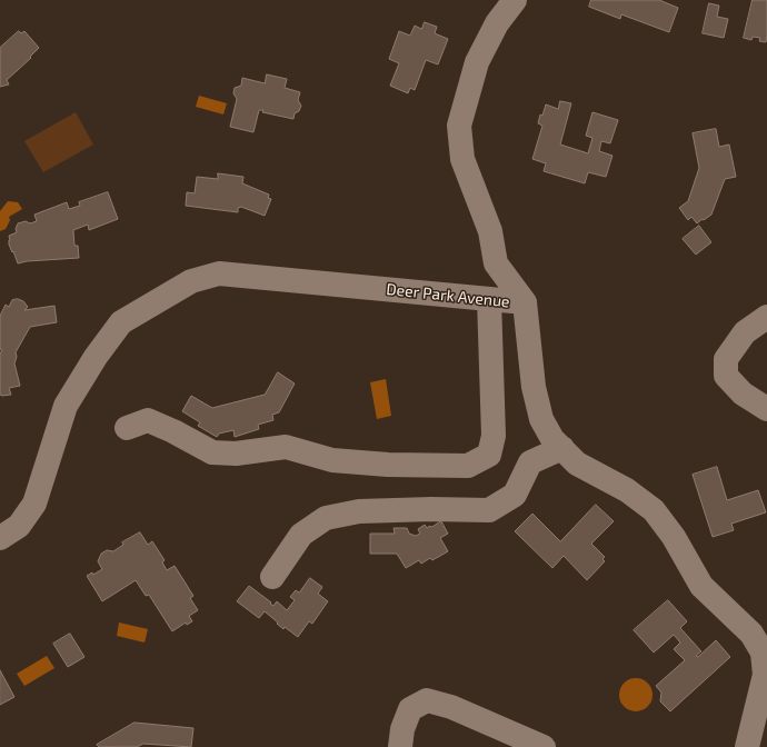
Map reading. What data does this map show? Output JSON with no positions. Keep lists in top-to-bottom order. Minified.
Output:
{"streets":{"street":["Deer Park Avenue"]}}
